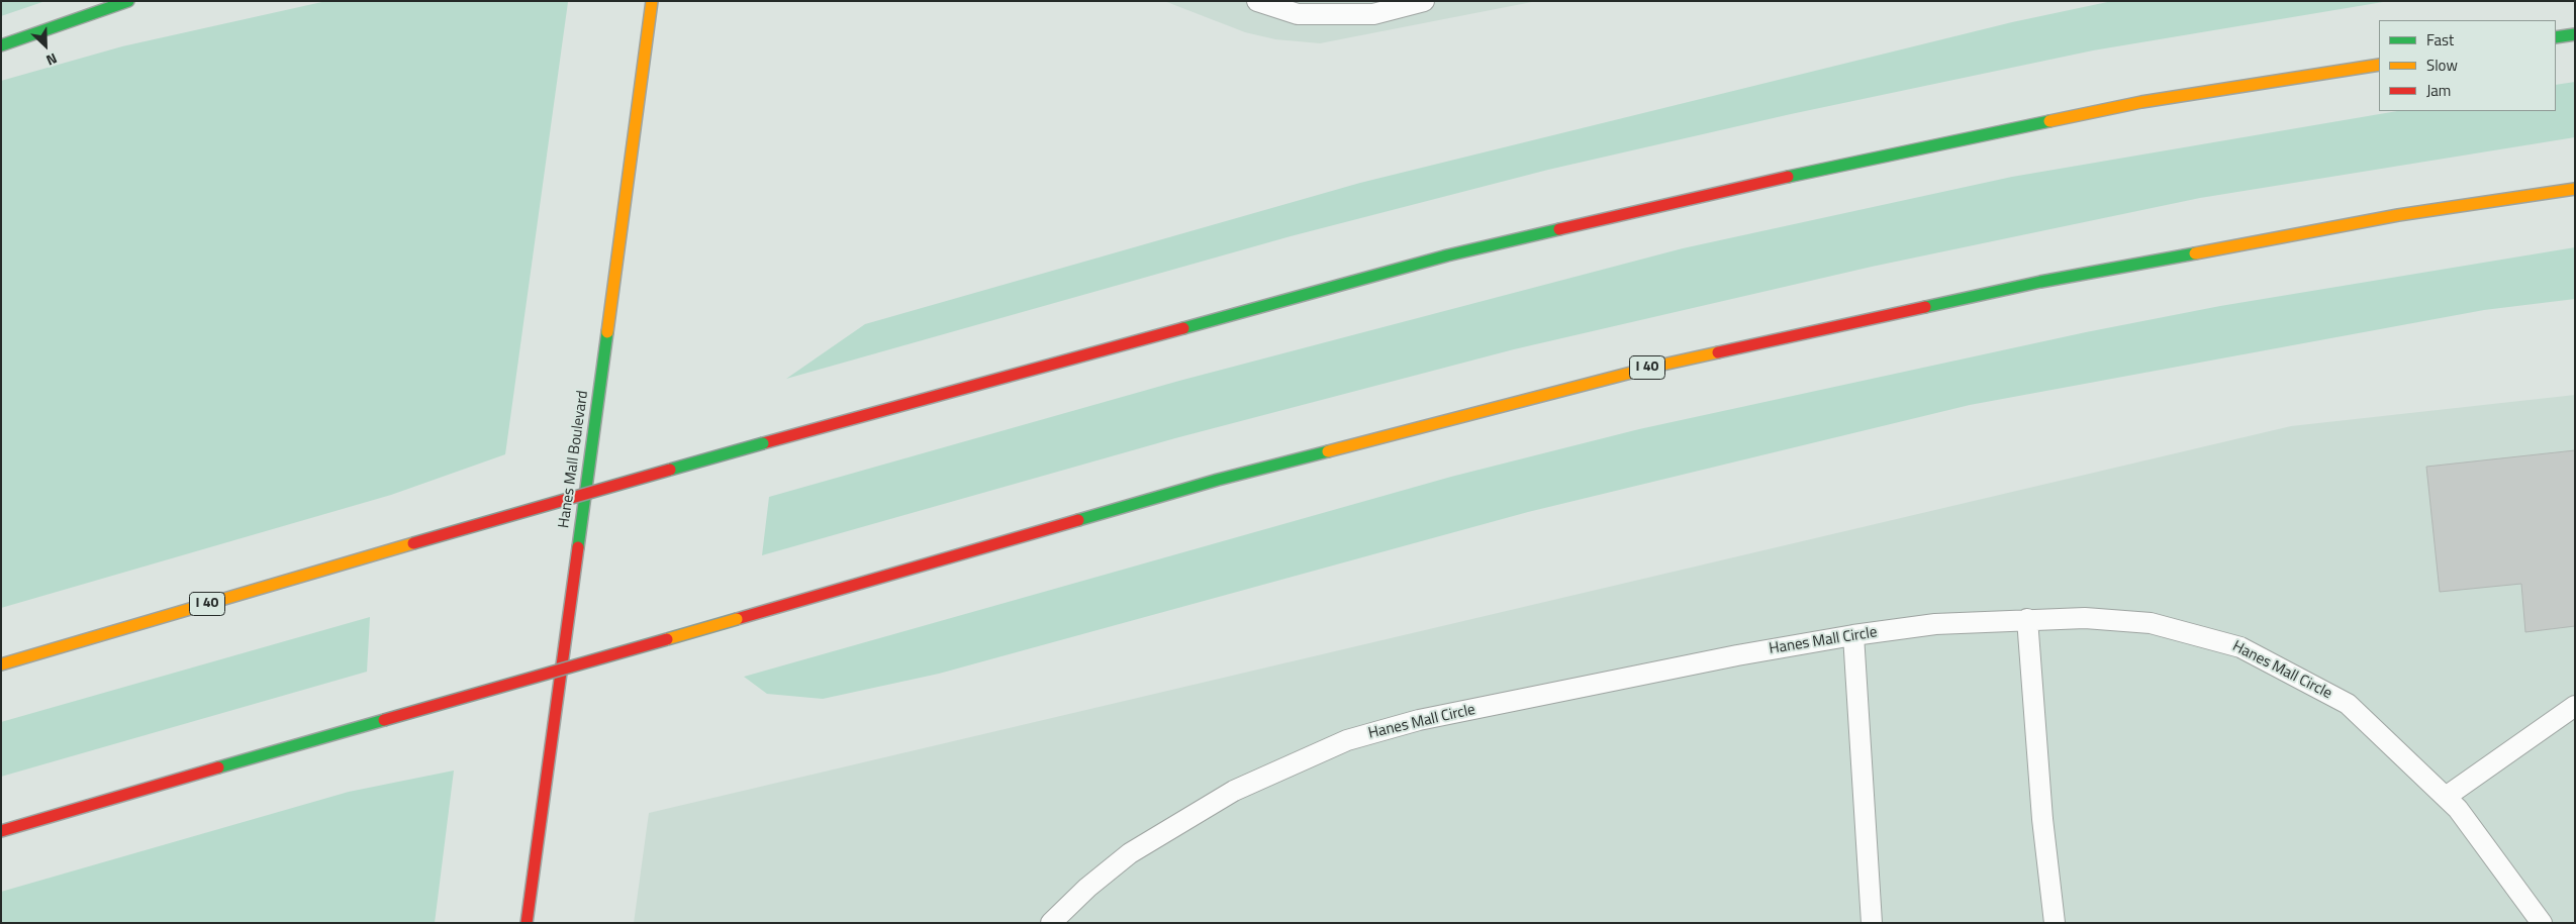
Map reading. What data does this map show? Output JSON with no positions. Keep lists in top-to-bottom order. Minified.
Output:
{"streets":{"main road":["I 40","Hanes Mall Boulevard"],"lane":["Hanes Mall Circle"]},"legend":["Fast","Slow","Jam"],"north":"bottom right"}
